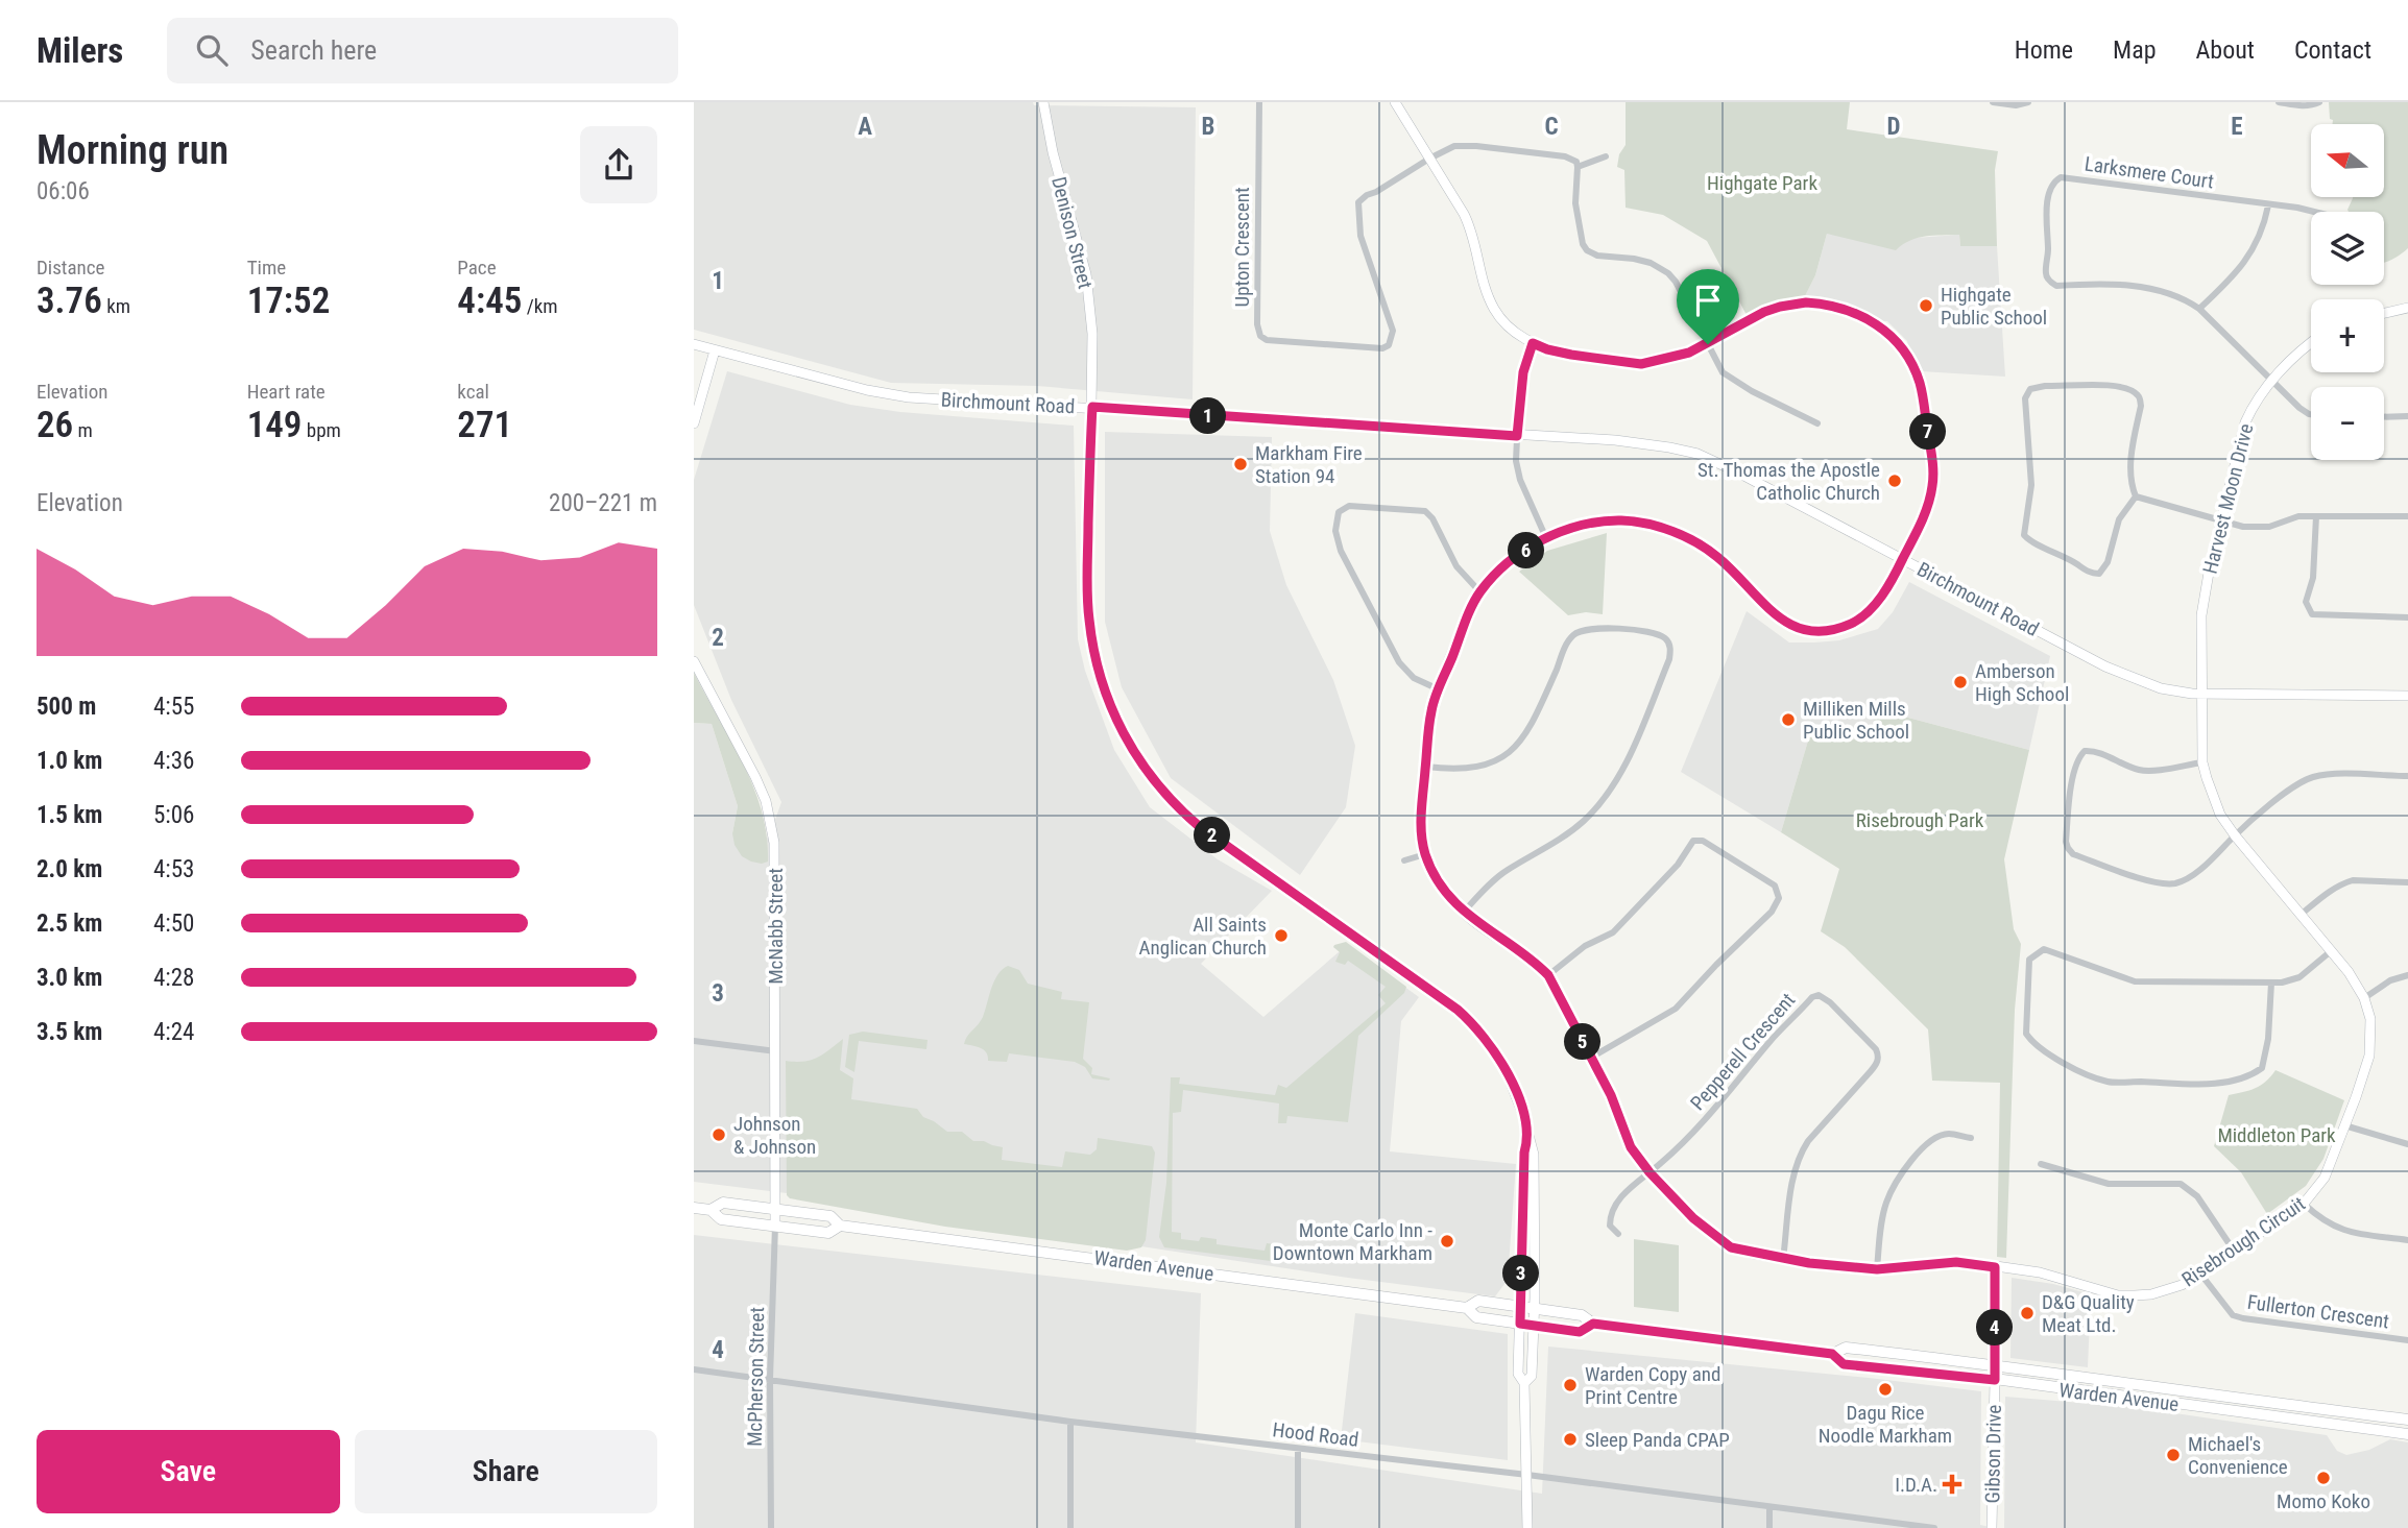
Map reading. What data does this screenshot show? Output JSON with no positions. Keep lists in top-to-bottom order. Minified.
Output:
{"streets":{"main road":["Warden Avenue"],"street":["Larksmere Court","Denison Street","Upton Crescent","Birchmount Road","Harvest Moon Drive","McNabb Street","Pepperell Crescent","Risebrough Circuit","Fullerton Crescent","McPherson Street","Hood Road","Gibson Drive"]},"crossings":[["Larksmere Court","Harvest Moon Drive"],["Denison Street","Birchmount Road"],["Denison Street","Warden Avenue"],["Denison Street","Hood Road"],["Birchmount Road","Harvest Moon Drive"],["Birchmount Road","Risebrough Circuit"],["Harvest Moon Drive","Risebrough Circuit"],["McNabb Street","Warden Avenue"],["McNabb Street","McPherson Street"],["Pepperell Crescent","Risebrough Circuit"],["Risebrough Circuit","Fullerton Crescent"],["Warden Avenue","McPherson Street"],["Warden Avenue","Gibson Drive"],["McPherson Street","Hood Road"]],"parks":["Highgate Park","Risebrough Park","Middleton Park"],"places":{"other":["Highgate Public School","Markham Fire Station 94","St. Thomas the Apostle Catholic Church","Amberson High School","Milliken Mills Public School","All Saints Anglican Church","Johnson & Johnson","Monte Carlo Inn - Downtown Markham","D&G Quality Meat Ltd.","Warden Copy and Print Centre","Dagu Rice Noodle Markham","Sleep Panda CPAP","Michael's Convenience","Momo Koko"],"health":["I.D.A."]},"north":"left","page":{"header":"Milers","search":"Search here","nav":["Home","Map","About","Contact"],"heading":["Morning run","06:06"],"map_buttons":["+","−"],"stats":[["Distance","3.76 km"],["Time","17:52"],["Pace","4:45 /km"],["Elevation","26 m"],["Heart rate","149 bpm"],["kcal","271"]],"pins":["1","7","6","2","5","3","4"],"chart":["Elevation","200–221 m"],"list":[{"name":"500 m","note":"4:55"},{"name":"1.0 km","note":"4:36"},{"name":"1.5 km","note":"5:06"},{"name":"2.0 km","note":"4:53"},{"name":"2.5 km","note":"4:50"},{"name":"3.0 km","note":"4:28"},{"name":"3.5 km","note":"4:24"}],"buttons":["Save","Share"]},"grid":{"columns":["A","B","C","D","E"],"rows":["1","2","3","4"]}}
